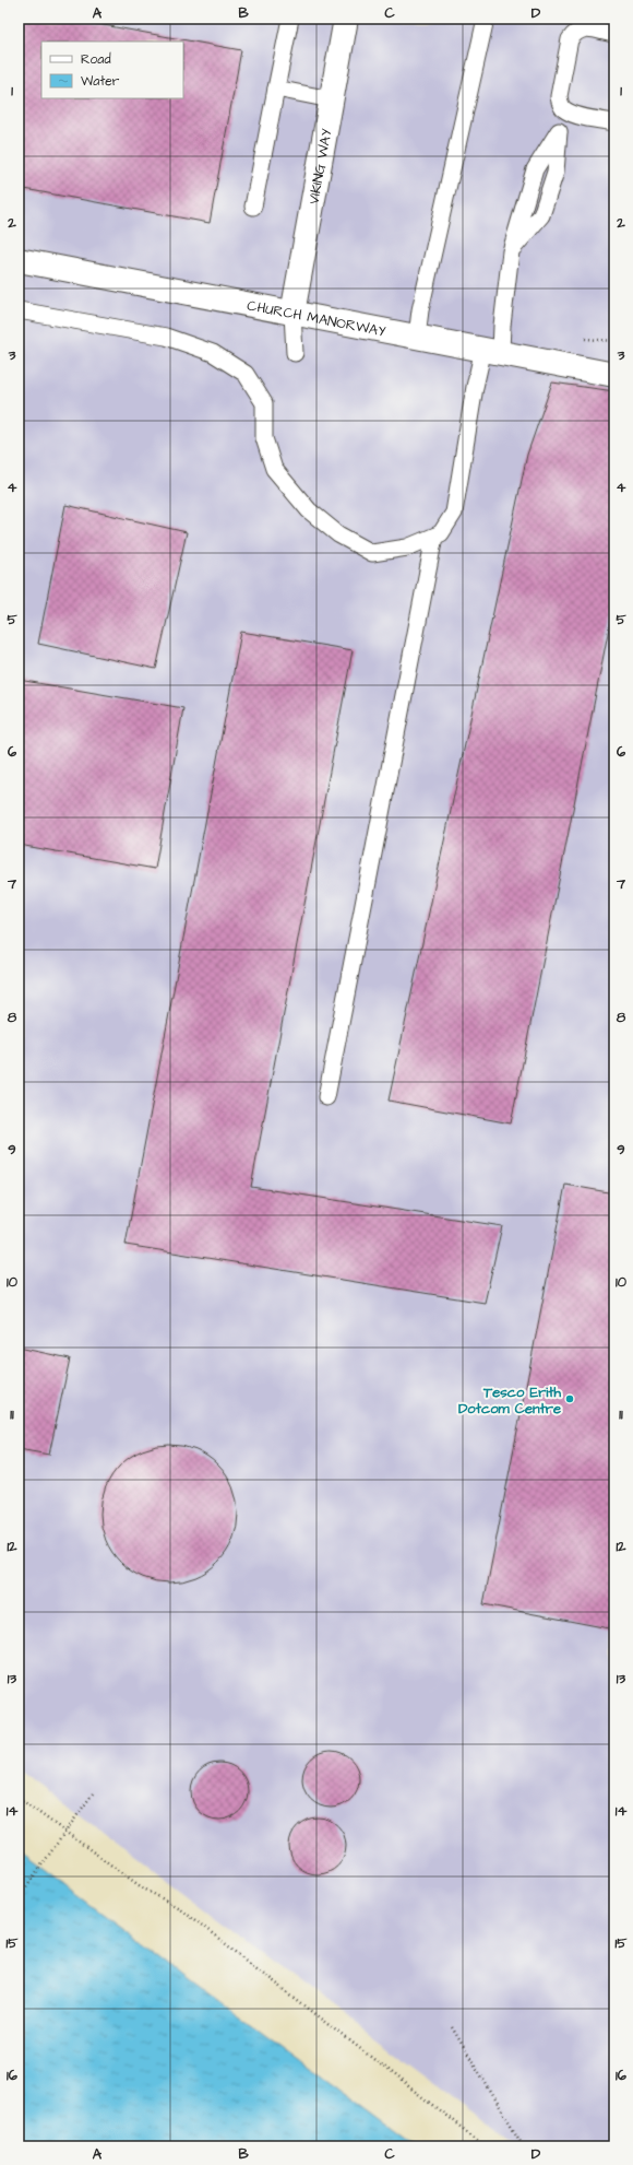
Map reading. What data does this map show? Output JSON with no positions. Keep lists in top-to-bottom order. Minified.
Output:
{"streets":{"street":["VIKING WAY","CHURCH MANORWAY"]},"crossings":[["VIKING WAY","CHURCH MANORWAY"]],"places":["Tesco Erith Dotcom Centre"],"legend":["Road","Water"],"grid":{"columns":["A","B","C","D"],"rows":["1","2","3","4","5","6","7","8","9","10","11","12","13","14","15","16"]}}
